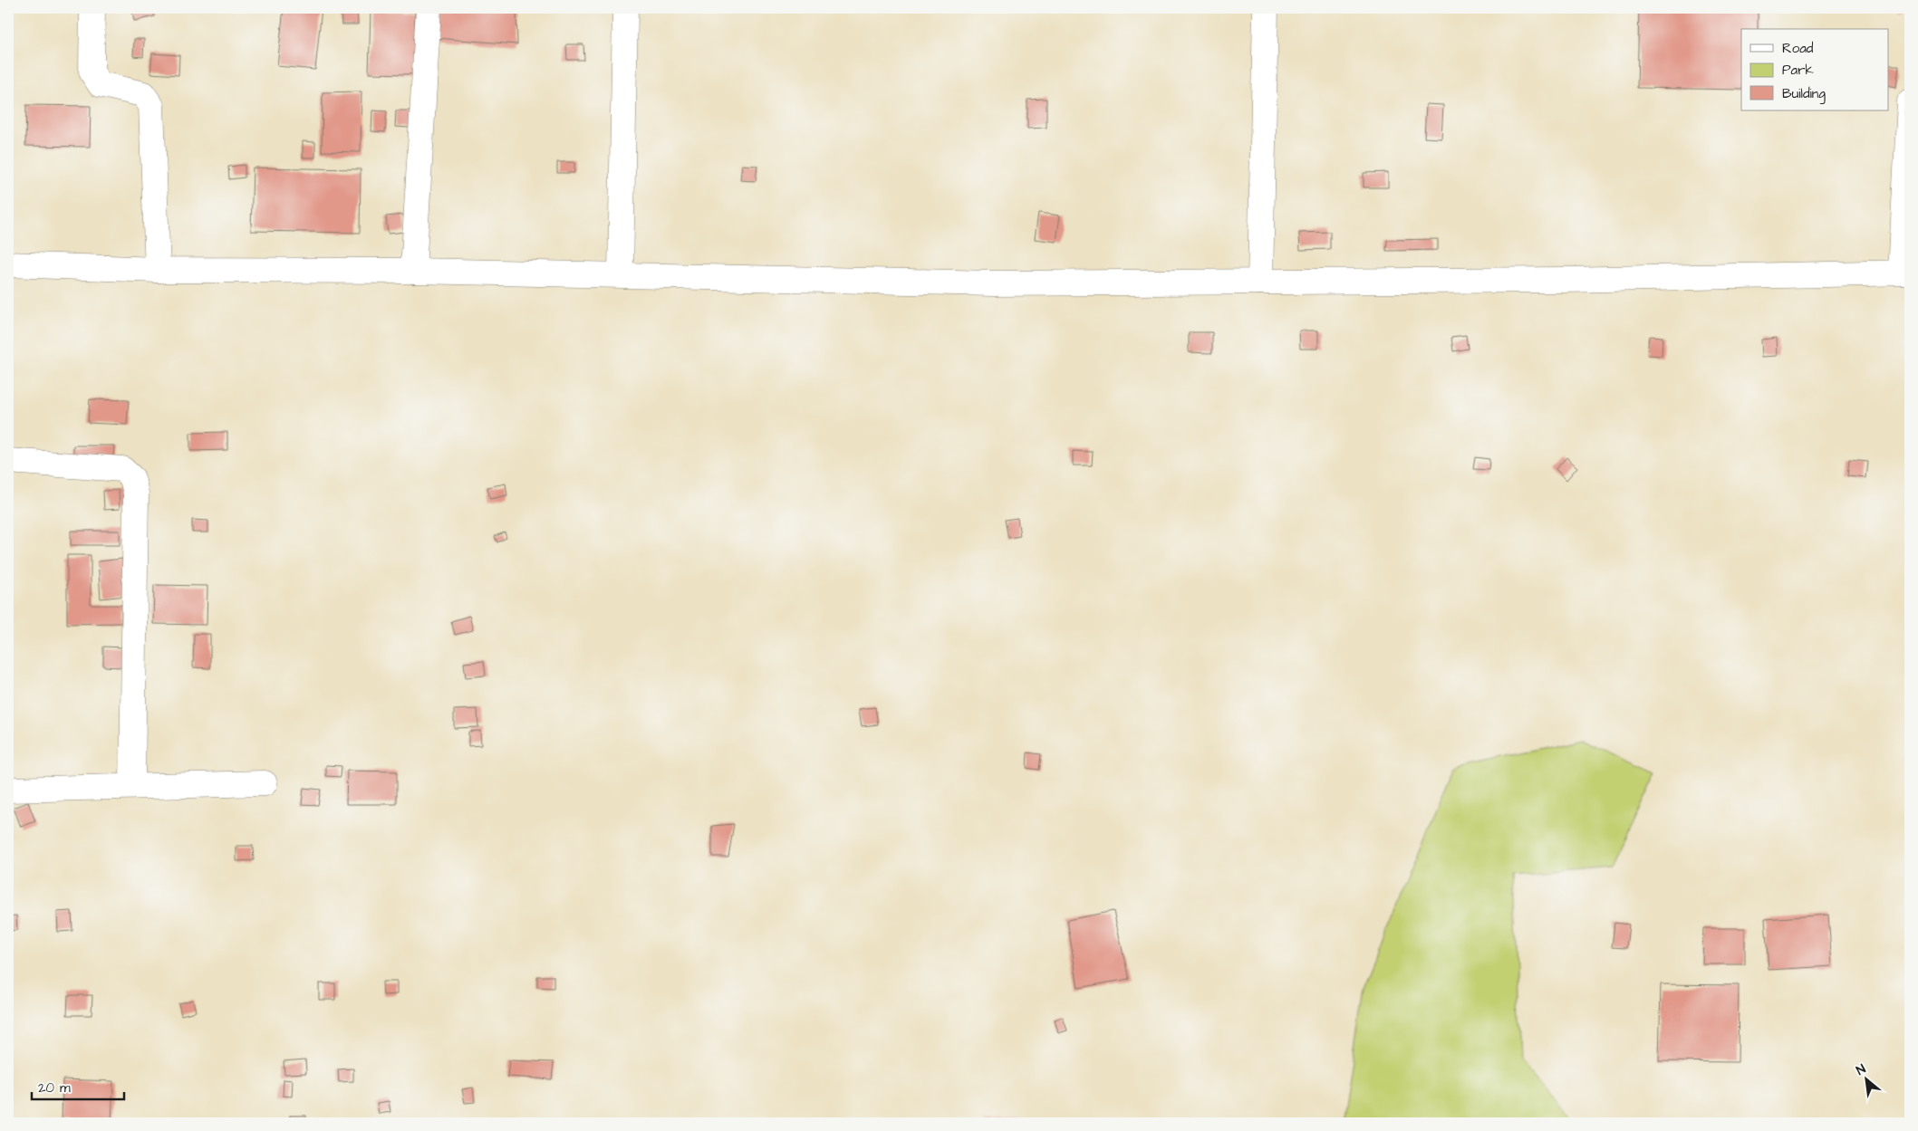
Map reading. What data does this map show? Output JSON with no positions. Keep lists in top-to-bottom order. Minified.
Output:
{"legend":["Road","Park","Building"],"scale_bar":"20 m","north":"top left"}
